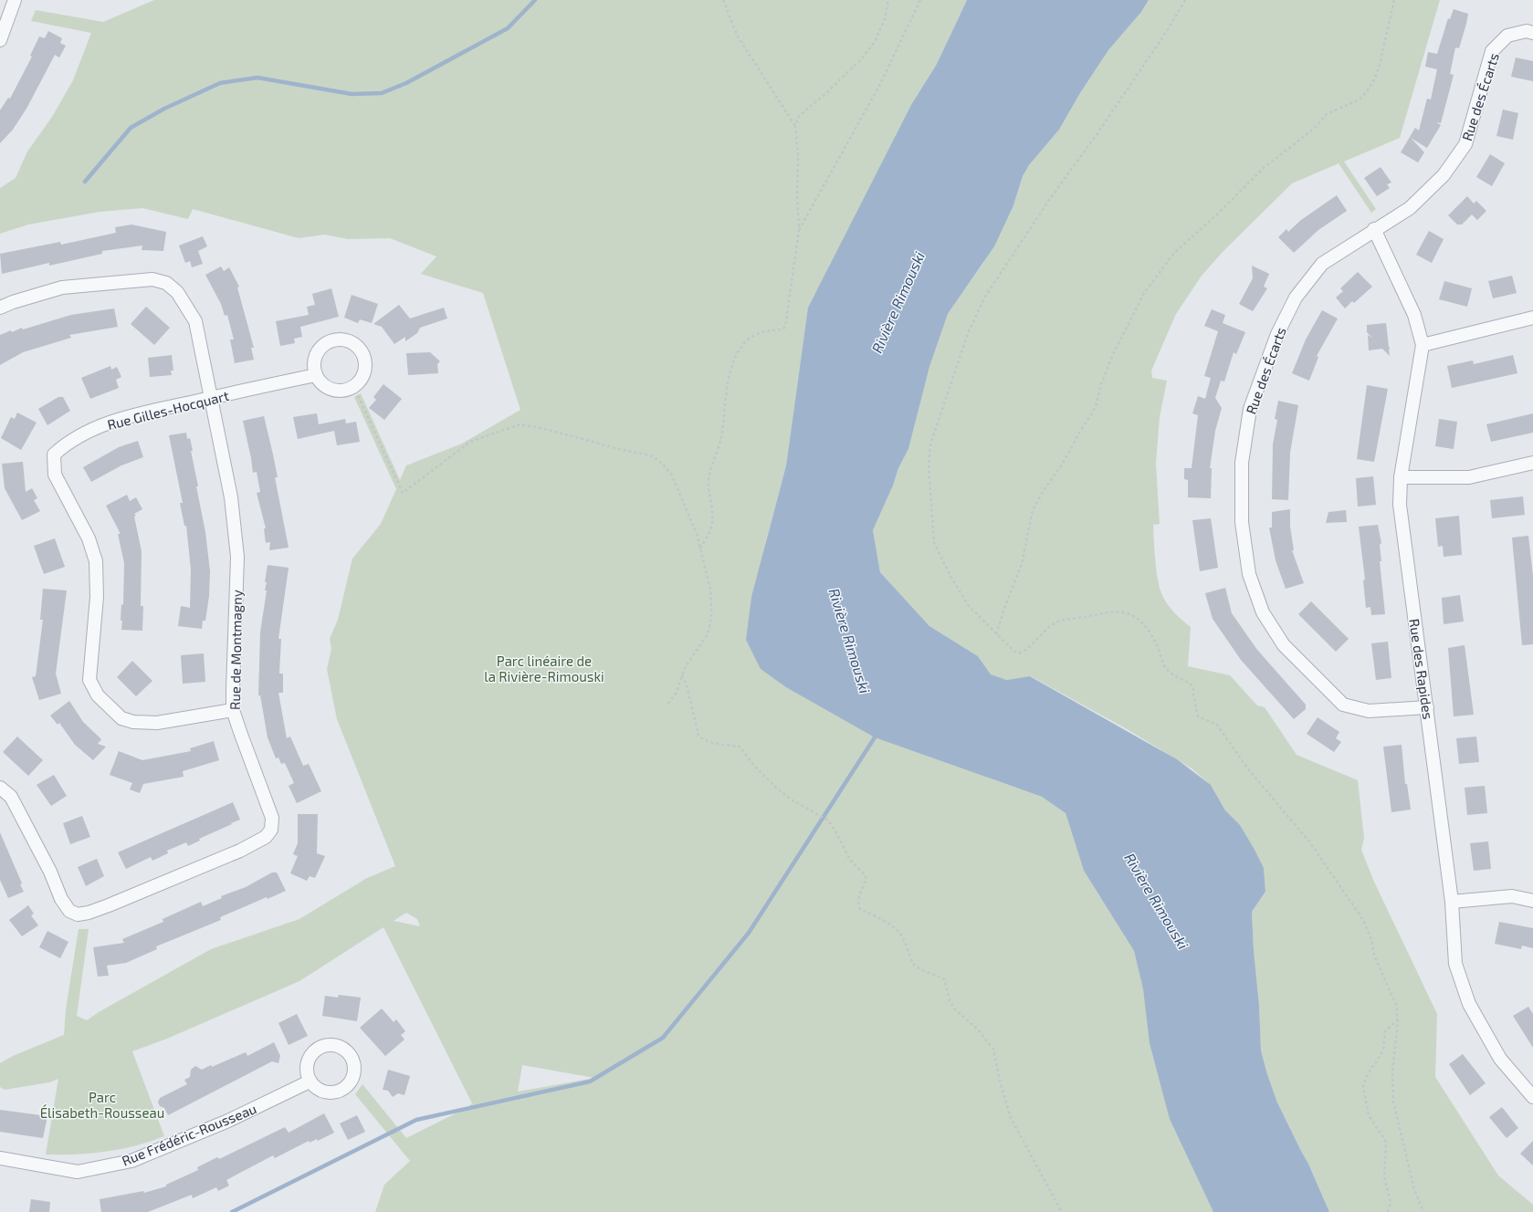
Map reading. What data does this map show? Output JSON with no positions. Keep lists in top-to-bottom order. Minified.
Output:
{"streets":{"street":["Rue des Écarts","Rue Gilles-Hocquart","Rue de Montmagny","Rue des Rapides","Rue Frédéric-Rousseau"]},"crossings":[["Rue des Écarts","Rue des Rapides"],["Rue Gilles-Hocquart","Rue de Montmagny"]],"water":["Rivière Rimouski"],"parks":["Parc linéaire de la Rivière-Rimouski","Parc Élisabeth-Rousseau"]}
